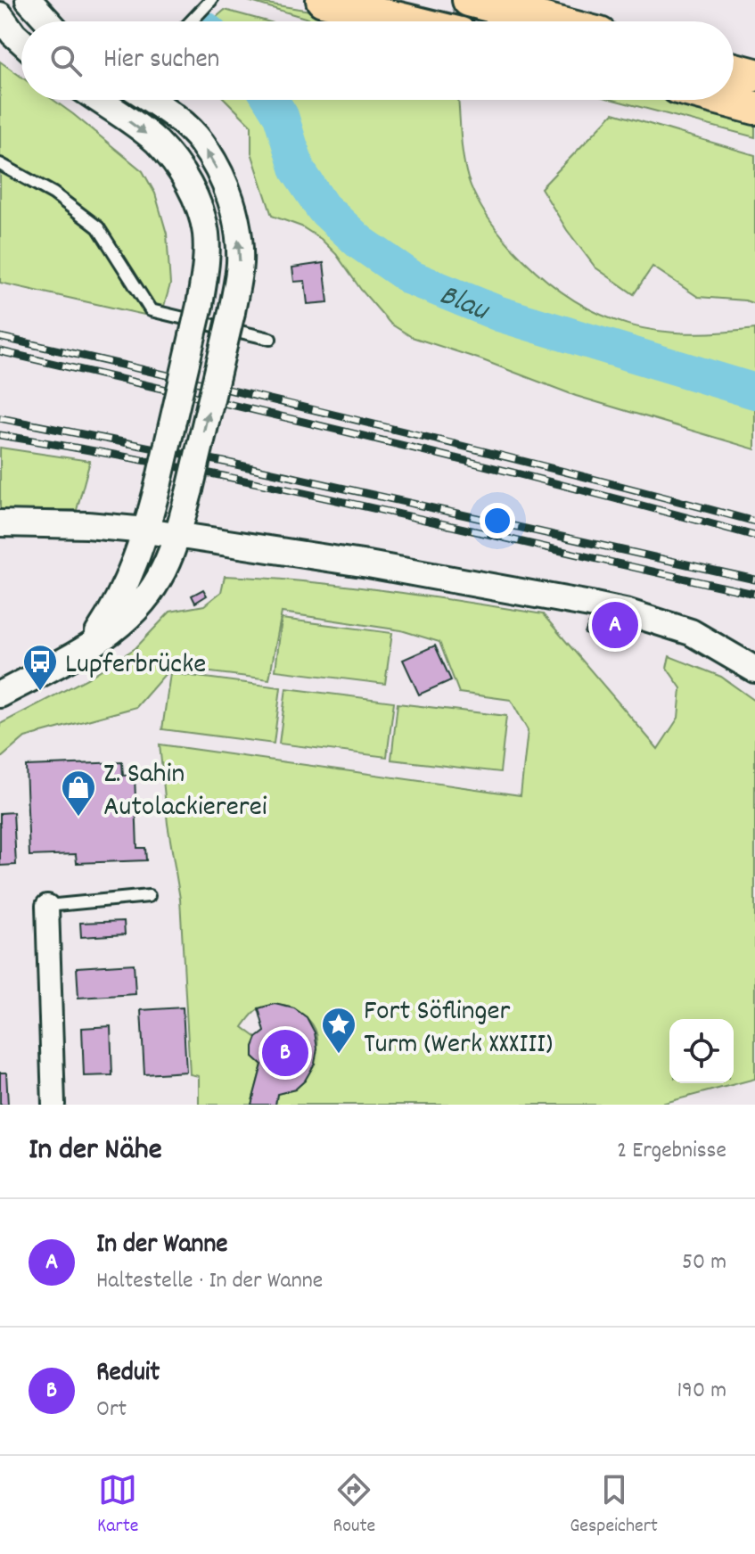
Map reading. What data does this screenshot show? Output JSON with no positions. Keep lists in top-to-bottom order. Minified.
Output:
{"water":["Blau"],"places":{"bus stop":["Lupferbrücke"],"shop":["Z. Sahin Autolackiererei"],"place":["Fort Söflinger Turm (Werk XXXIII)"]},"page":{"search":"Hier suchen","pins":["A","B"],"heading":["In der Nähe","2 Ergebnisse"],"list":[{"mark":"A","name":"In der Wanne","note":"Haltestelle · In der Wanne","value":"50 m"},{"mark":"B","name":"Reduit","note":"Ort","value":"190 m"}],"nav":["Karte","Route","Gespeichert"]}}
